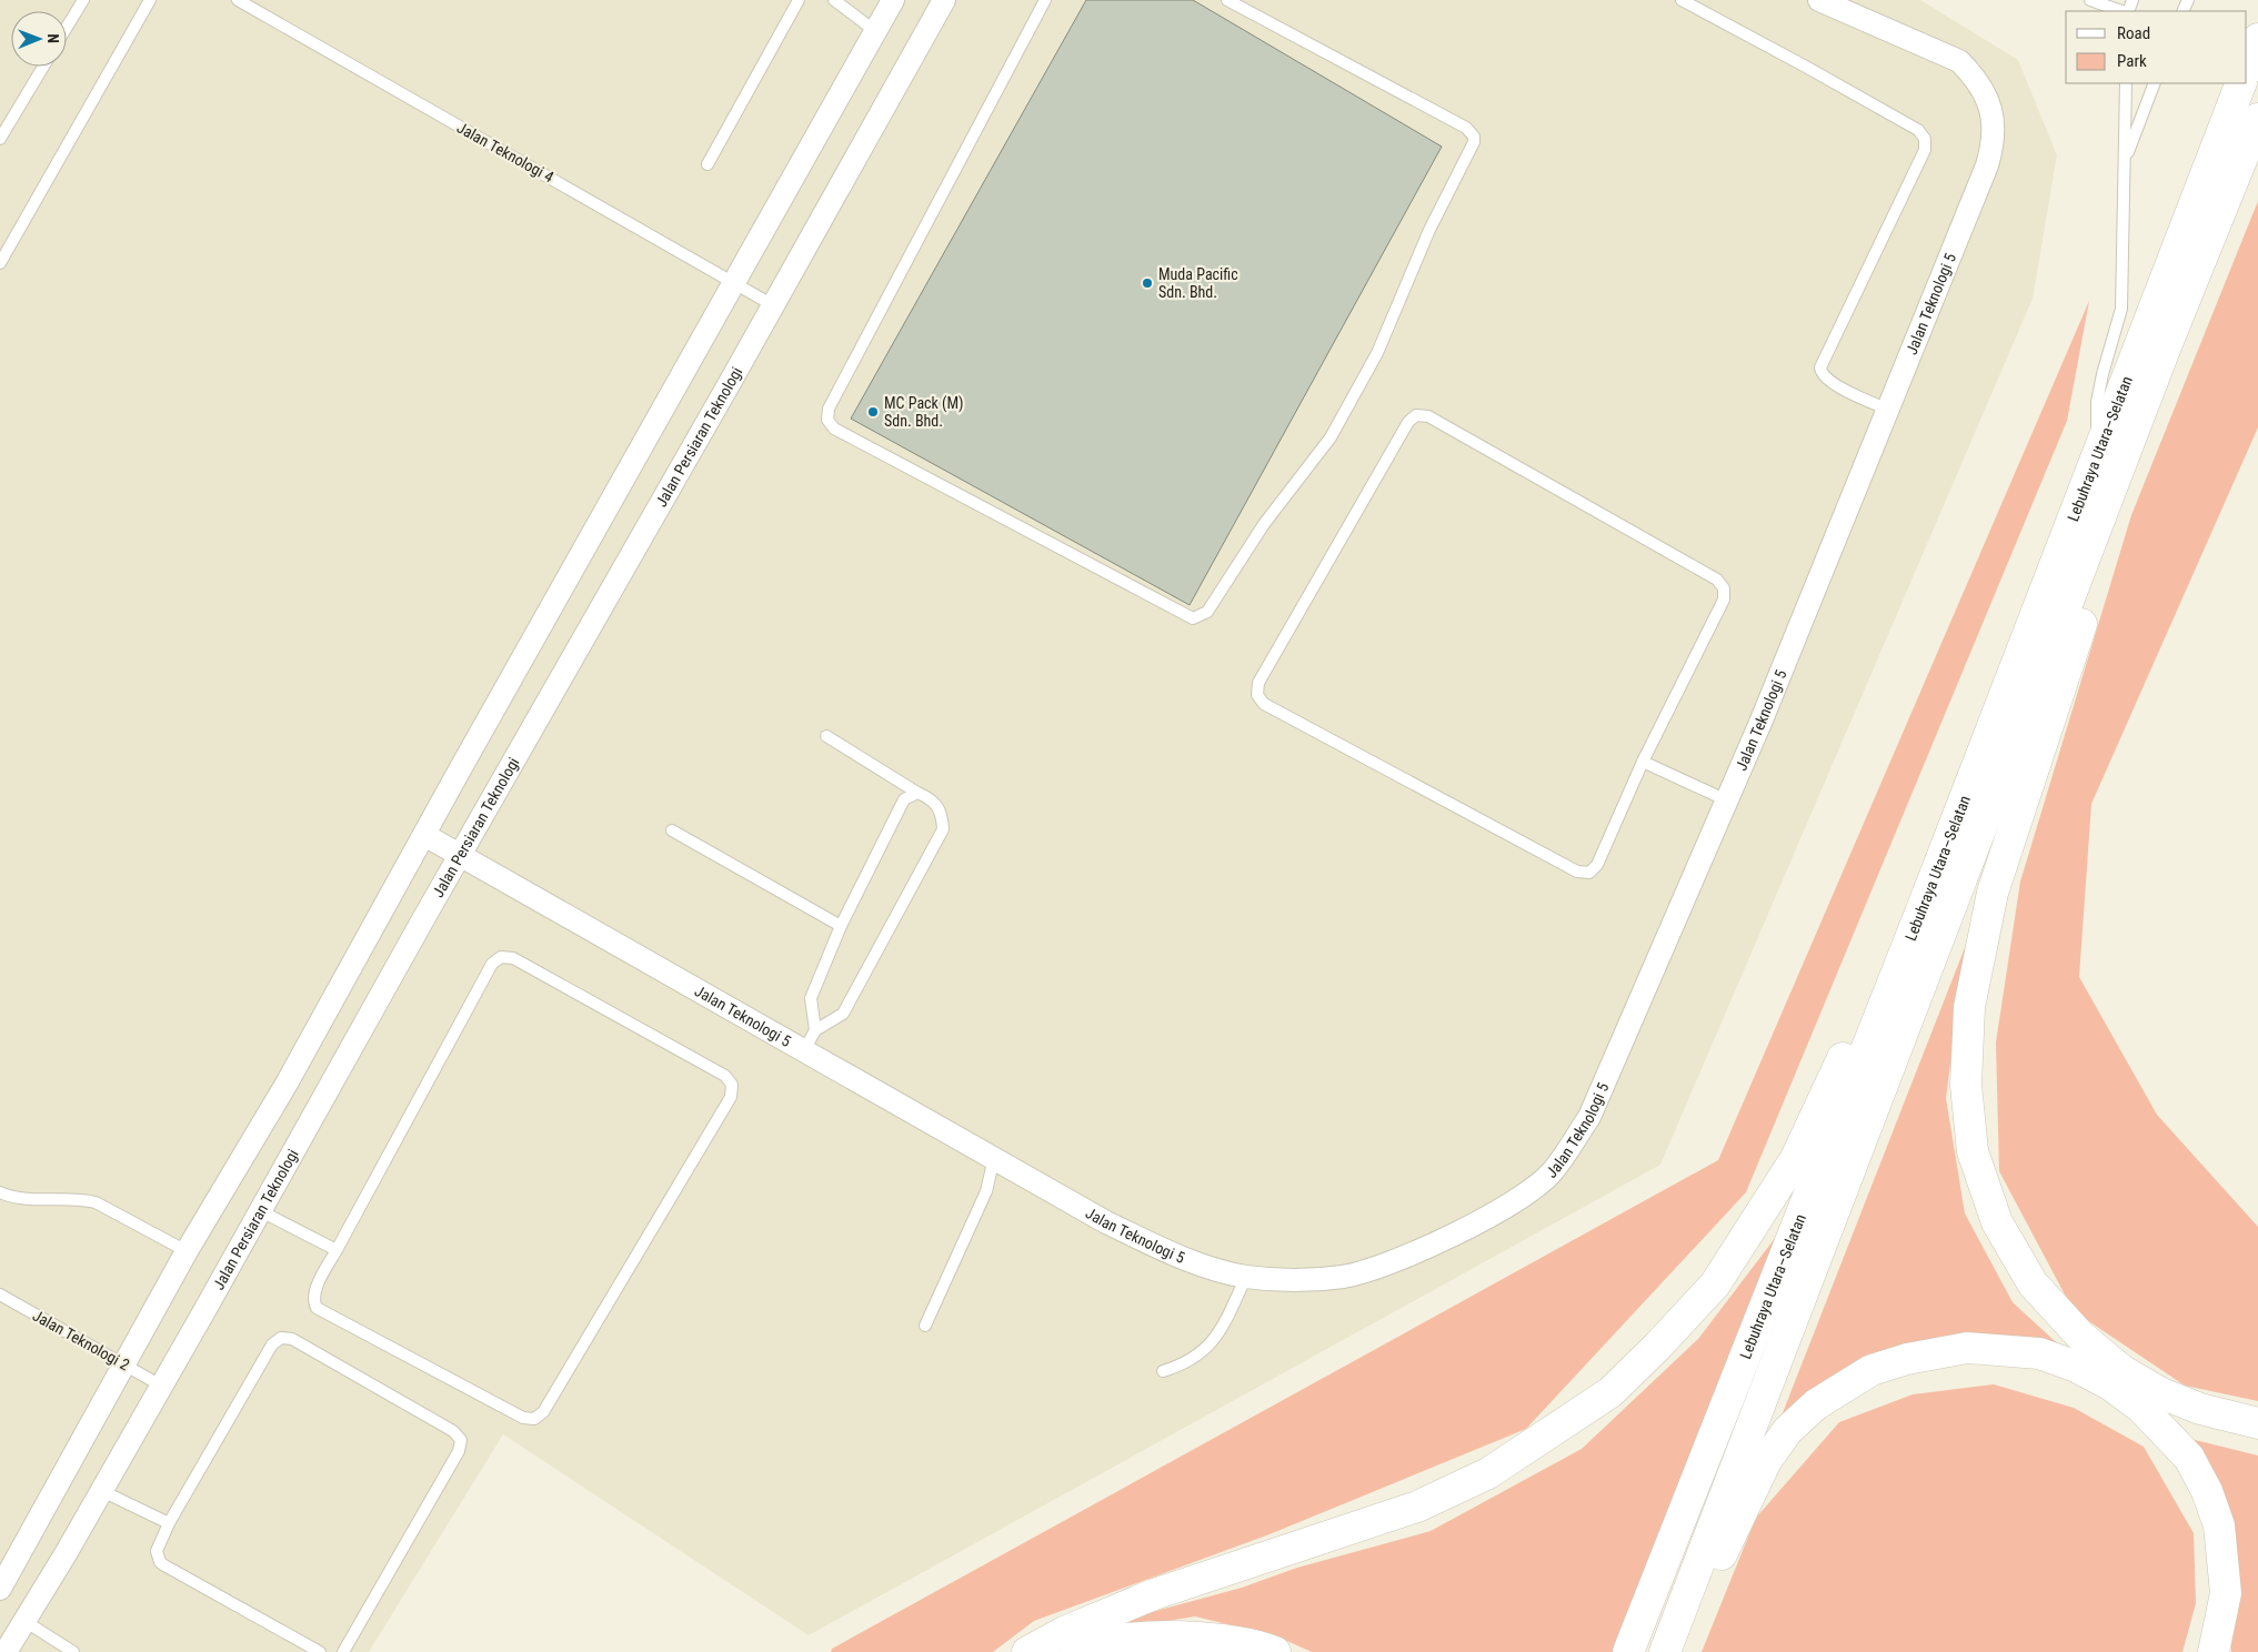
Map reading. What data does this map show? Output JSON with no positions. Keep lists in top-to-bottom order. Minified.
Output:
{"streets":{"highway":["Lebuhraya Utara–Selatan"],"street":["Jalan Teknologi 5","Jalan Persiaran Teknologi"],"lane":["Jalan Teknologi 4","Jalan Teknologi 2"]},"crossings":[["Jalan Teknologi 4","Jalan Persiaran Teknologi"],["Jalan Teknologi 5","Jalan Persiaran Teknologi"],["Jalan Persiaran Teknologi","Jalan Teknologi 2"]],"places":["Muda Pacific Sdn. Bhd.","MC Pack (M) Sdn. Bhd."],"legend":["Road","Park"],"north":"right"}
